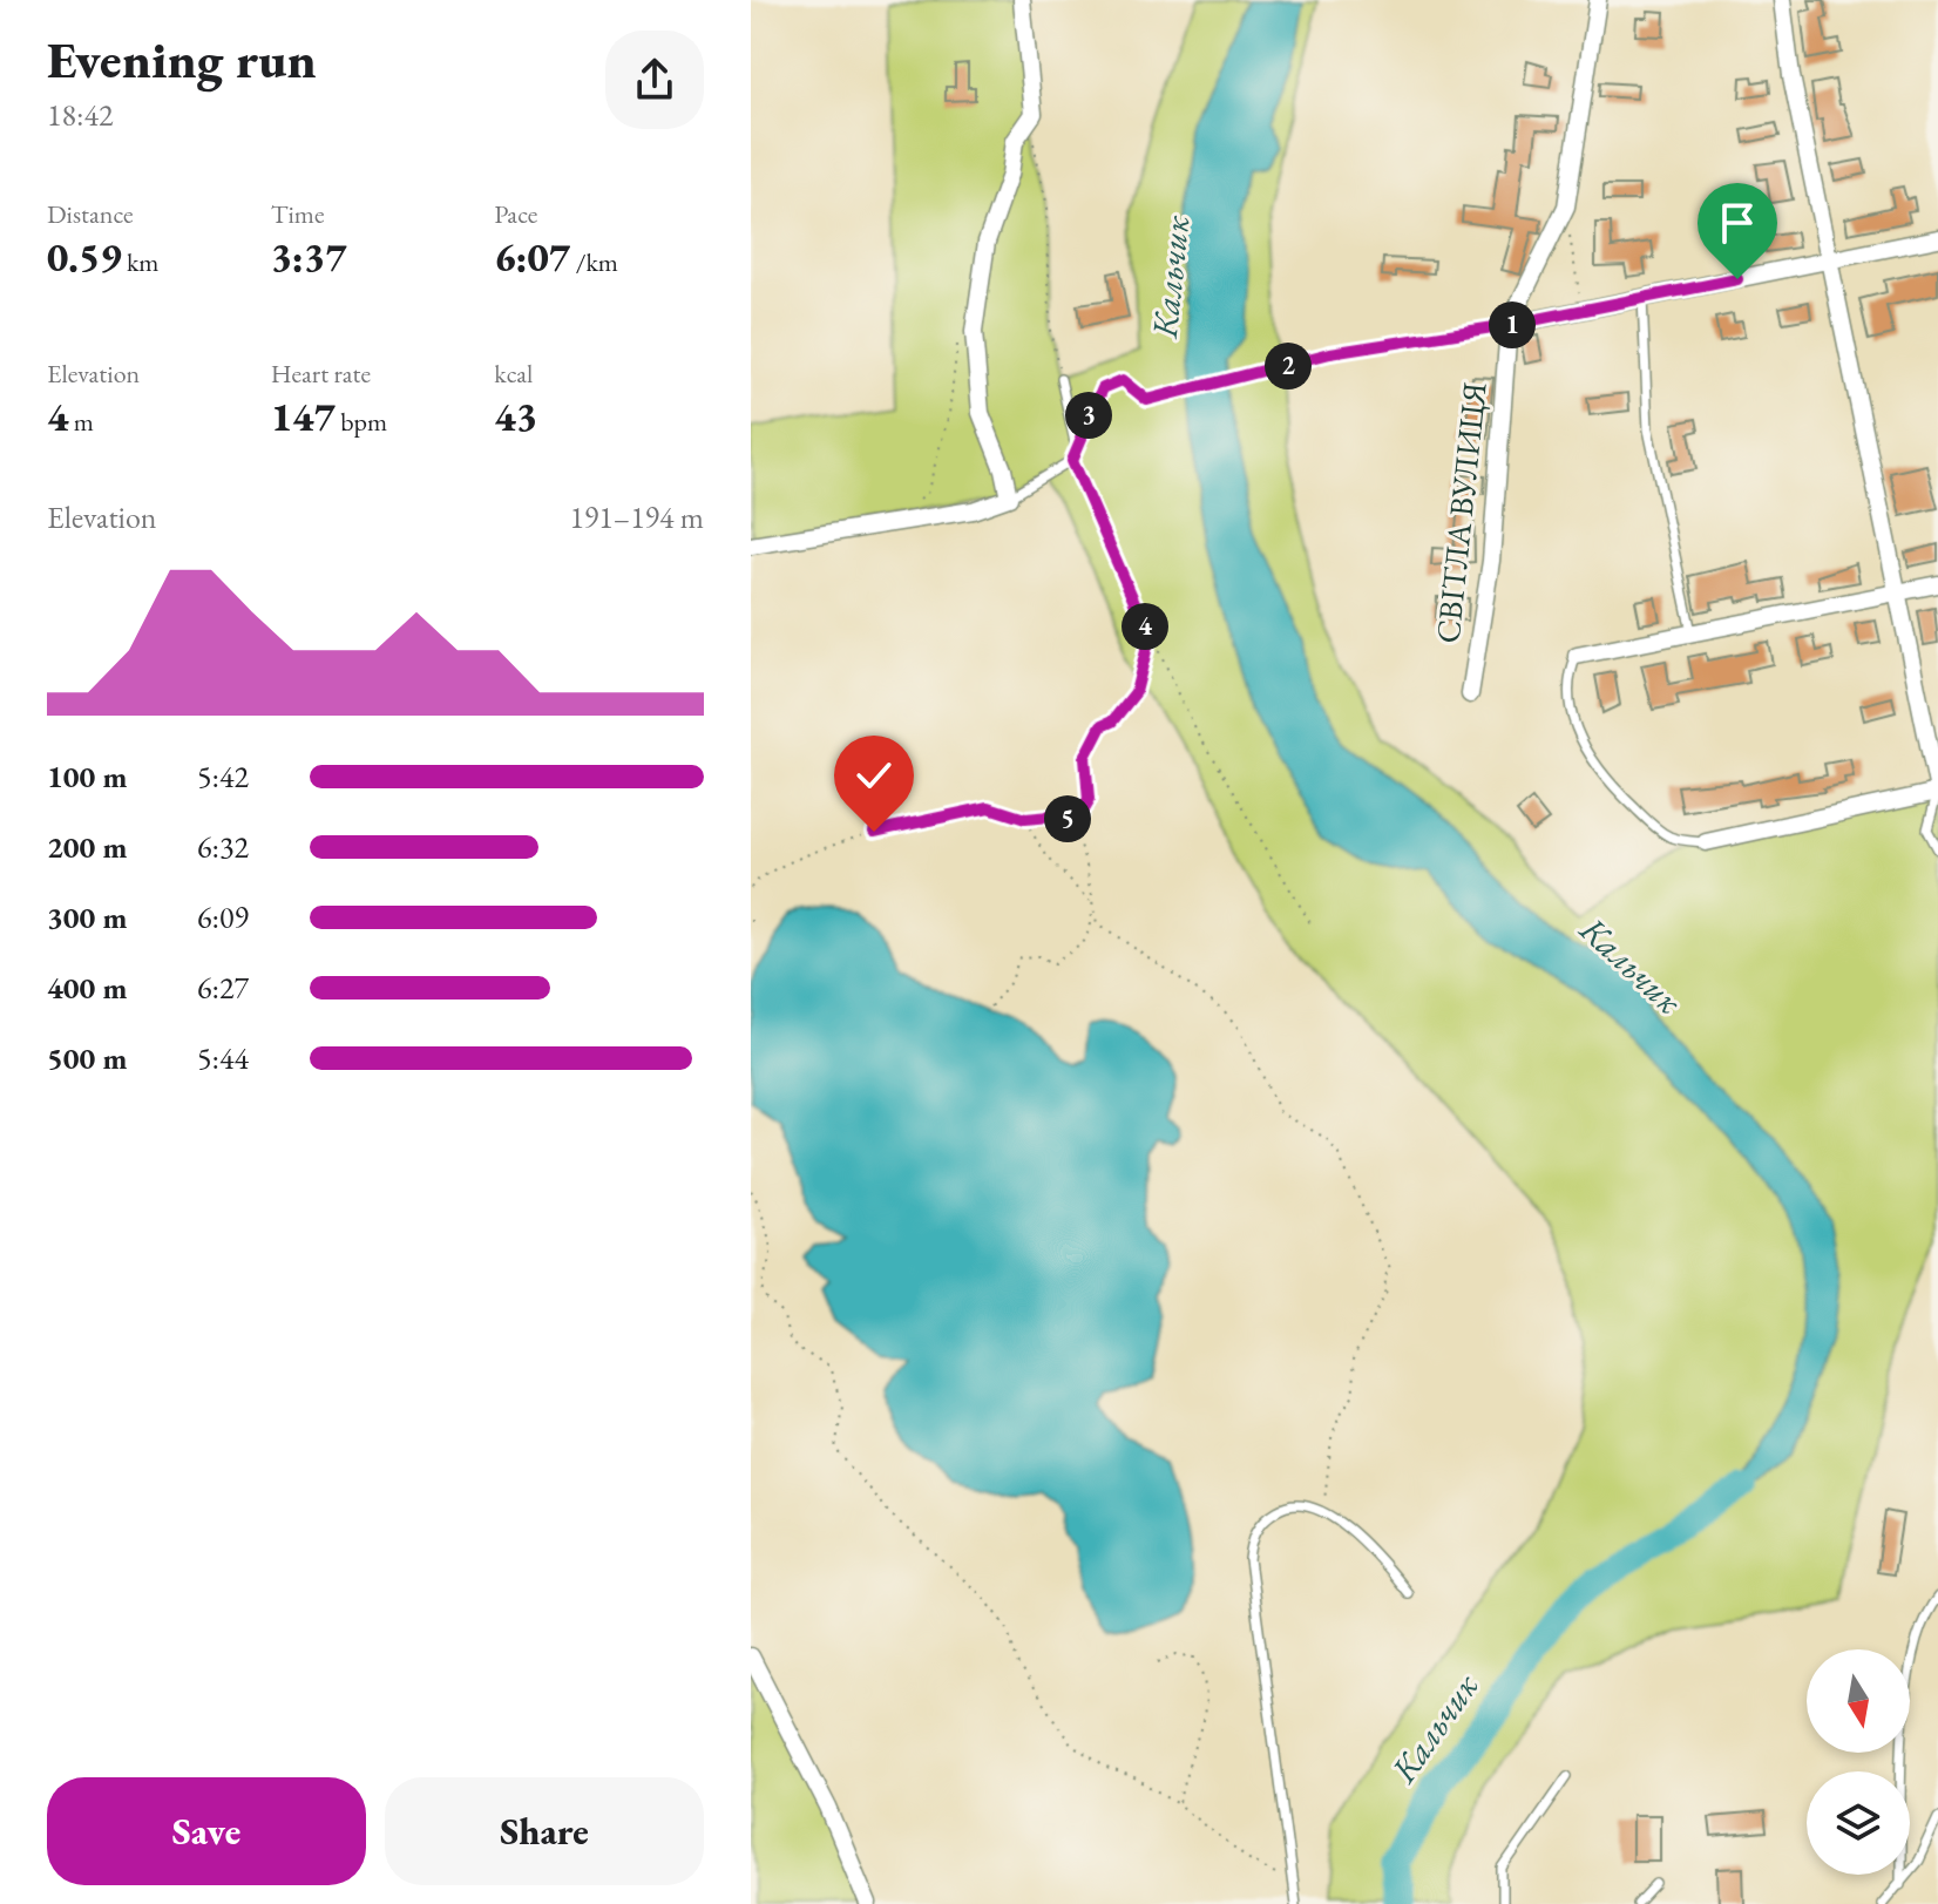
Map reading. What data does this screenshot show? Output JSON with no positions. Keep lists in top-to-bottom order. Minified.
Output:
{"streets":{"street":["СВІТЛА ВУЛИЦЯ"]},"water":["Кальчик"],"north":"bottom","page":{"heading":["Evening run","18:42"],"stats":[["Distance","0.59 km"],["Time","3:37"],["Pace","6:07 /km"],["Elevation","4 m"],["Heart rate","147 bpm"],["kcal","43"]],"pins":["1","2","3","4","5"],"chart":["Elevation","191–194 m"],"list":[{"name":"100 m","note":"5:42"},{"name":"200 m","note":"6:32"},{"name":"300 m","note":"6:09"},{"name":"400 m","note":"6:27"},{"name":"500 m","note":"5:44"}],"buttons":["Save","Share"]}}
